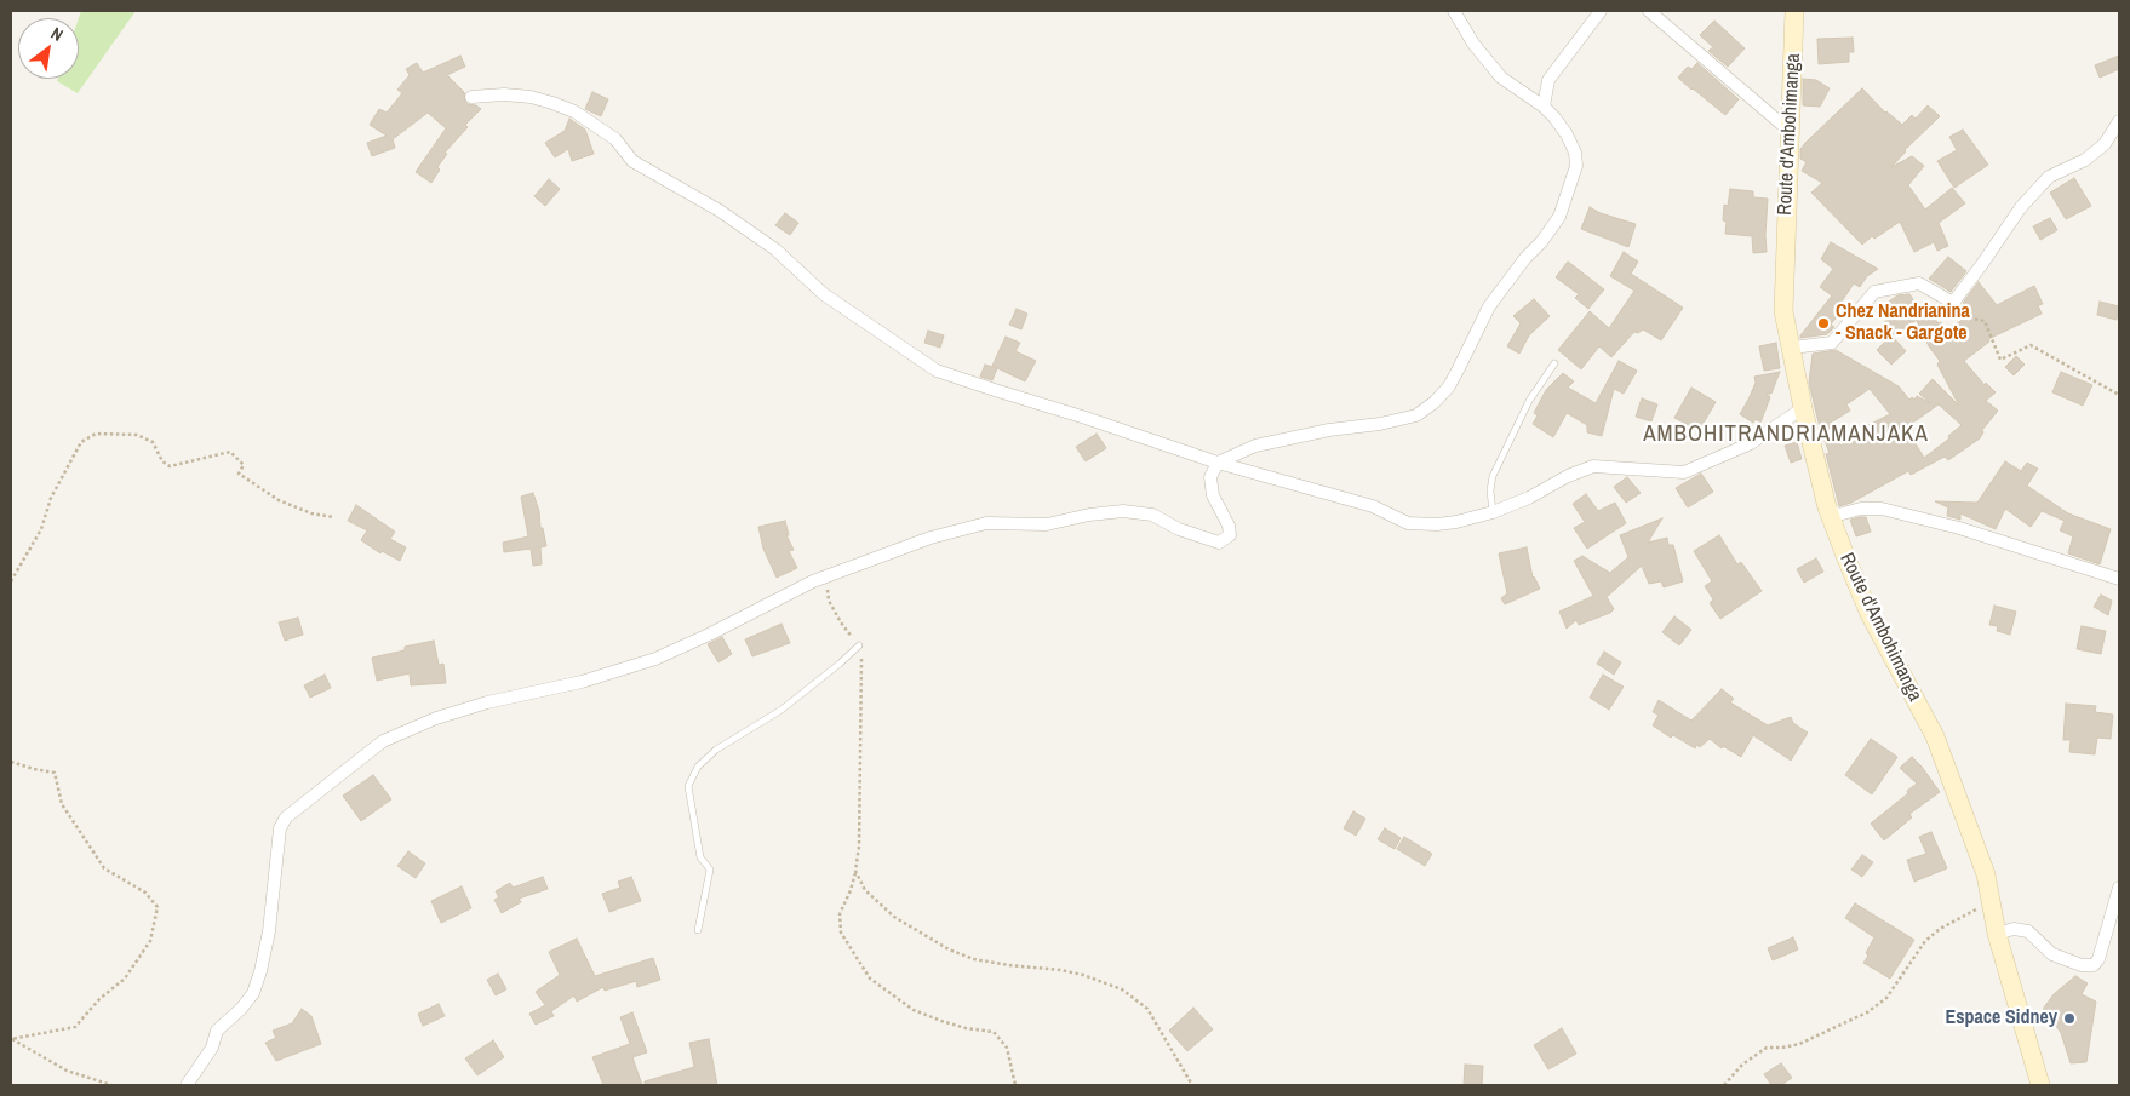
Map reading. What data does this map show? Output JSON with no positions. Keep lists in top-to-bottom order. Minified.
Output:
{"streets":{"street":["Route d'Ambohimanga"]},"districts":["AMBOHITRANDRIAMANJAKA"],"places":["Chez Nandrianina - Snack - Gargote","Espace Sidney"],"north":"top right"}
